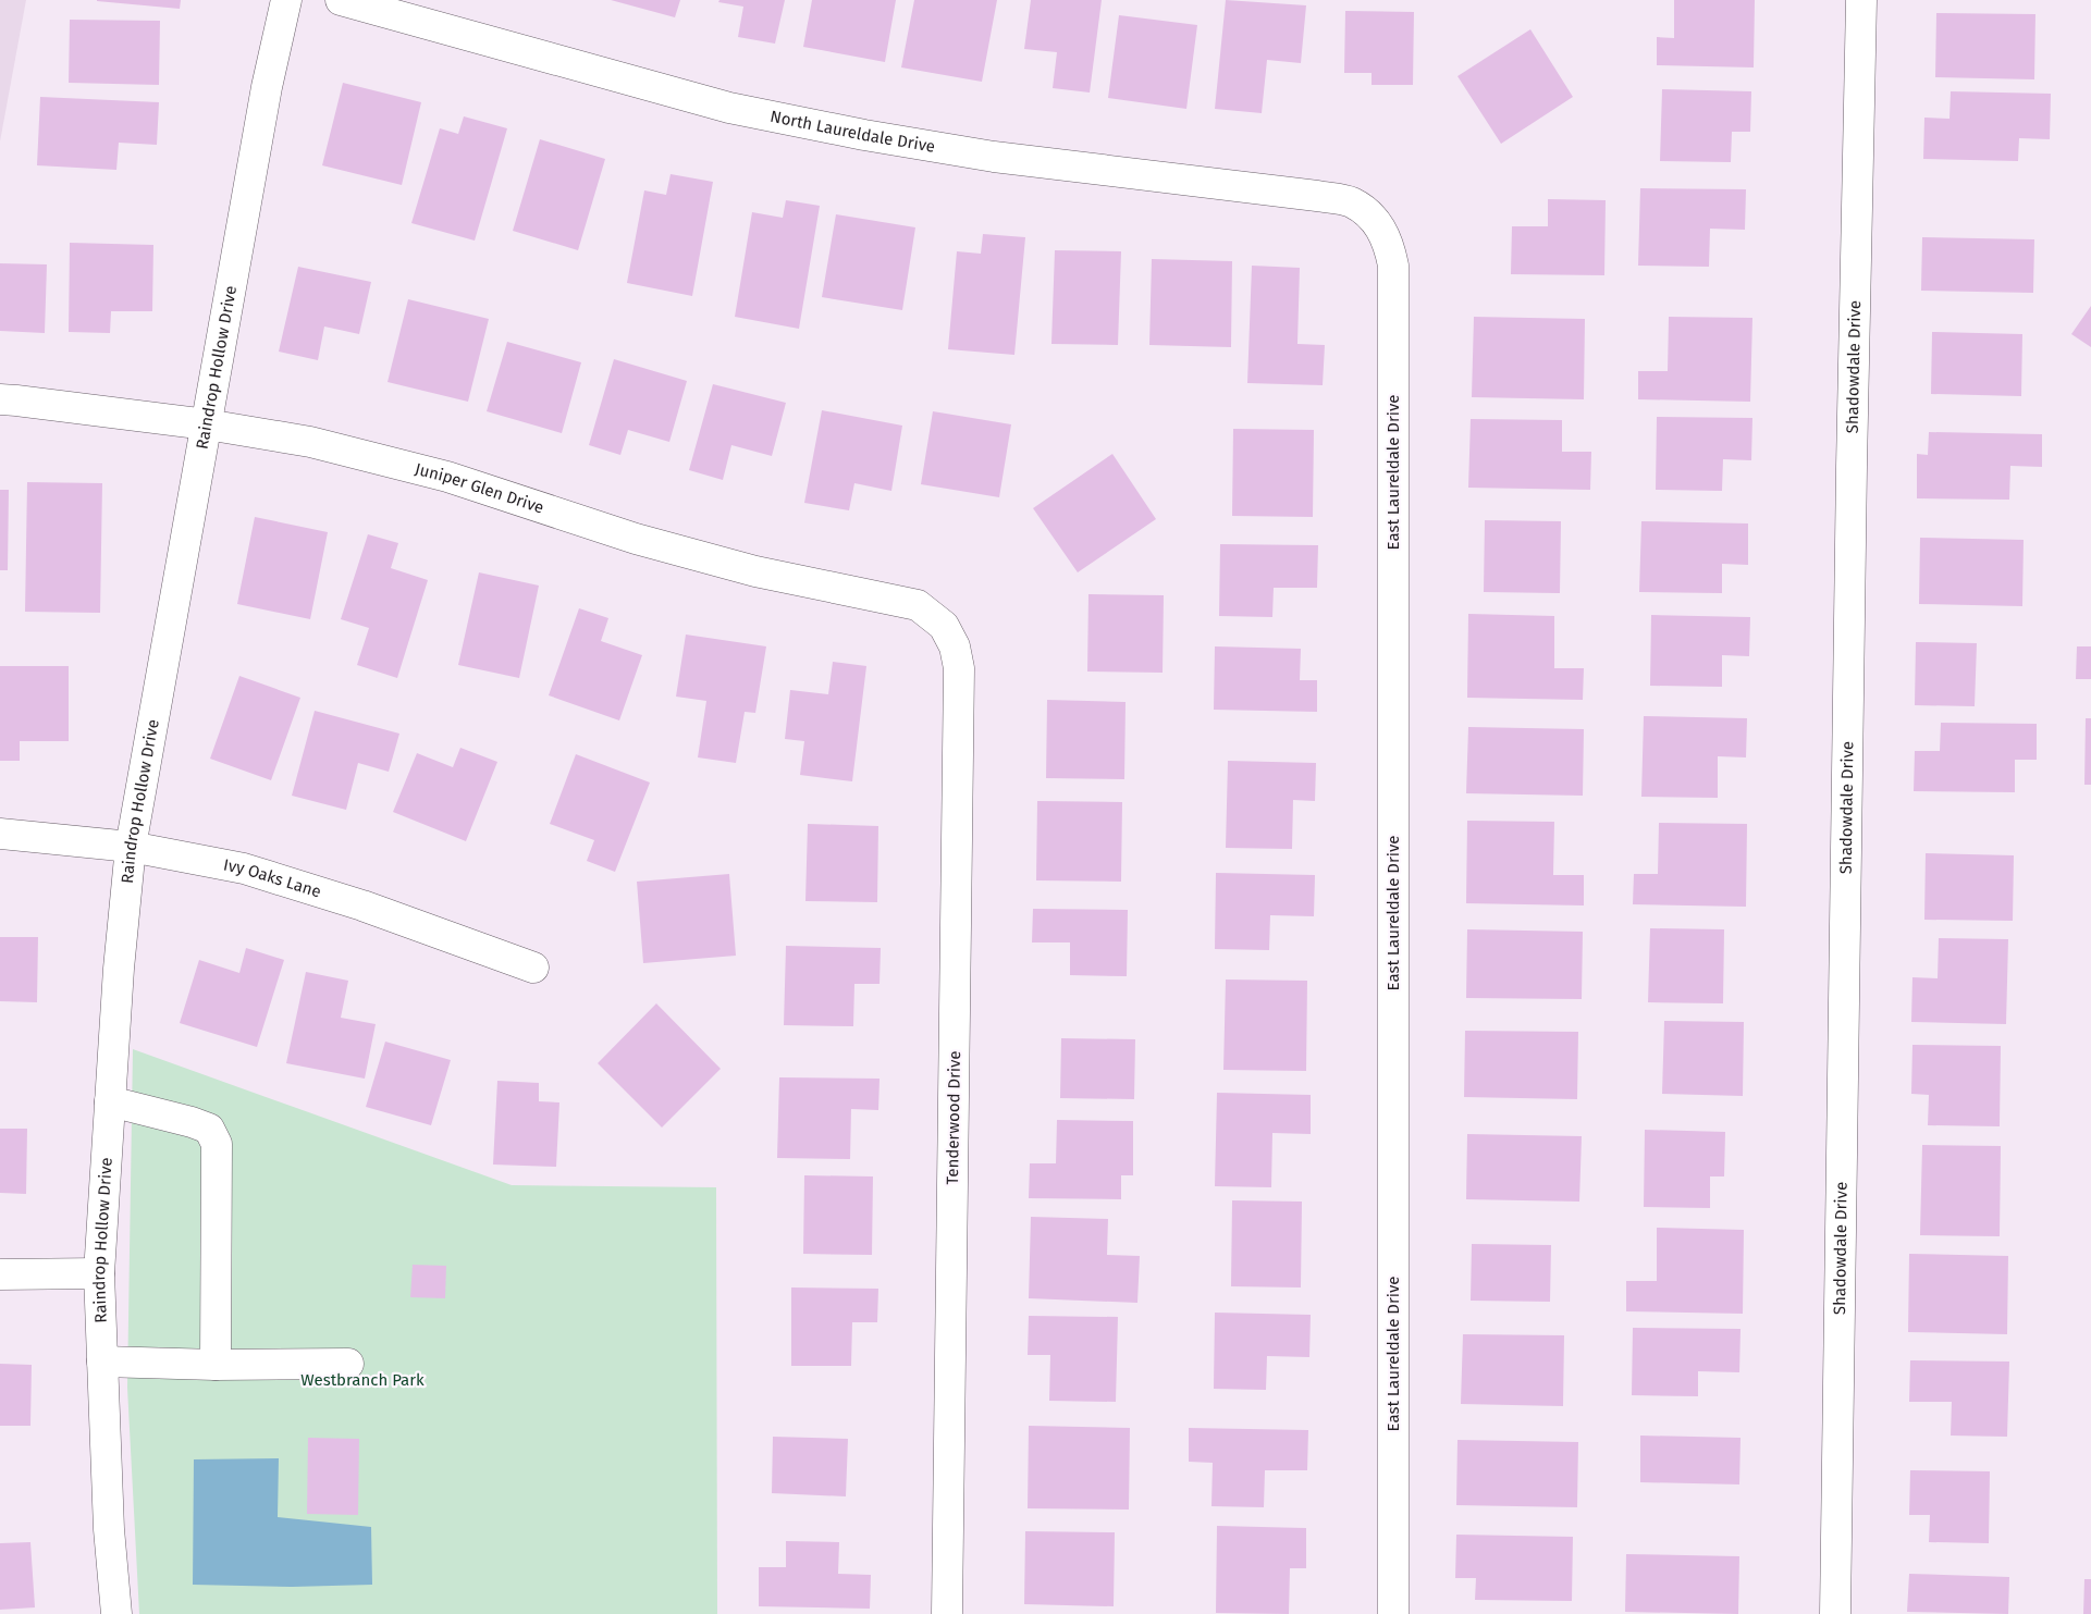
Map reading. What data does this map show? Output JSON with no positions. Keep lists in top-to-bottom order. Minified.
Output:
{"streets":{"street":["North Laureldale Drive","Shadowdale Drive","Raindrop Hollow Drive","East Laureldale Drive","Juniper Glen Drive","Ivy Oaks Lane","Tenderwood Drive"]},"crossings":[["North Laureldale Drive","East Laureldale Drive"],["Raindrop Hollow Drive","Juniper Glen Drive"],["Raindrop Hollow Drive","Ivy Oaks Lane"],["Juniper Glen Drive","Tenderwood Drive"]],"parks":["Westbranch Park"]}
